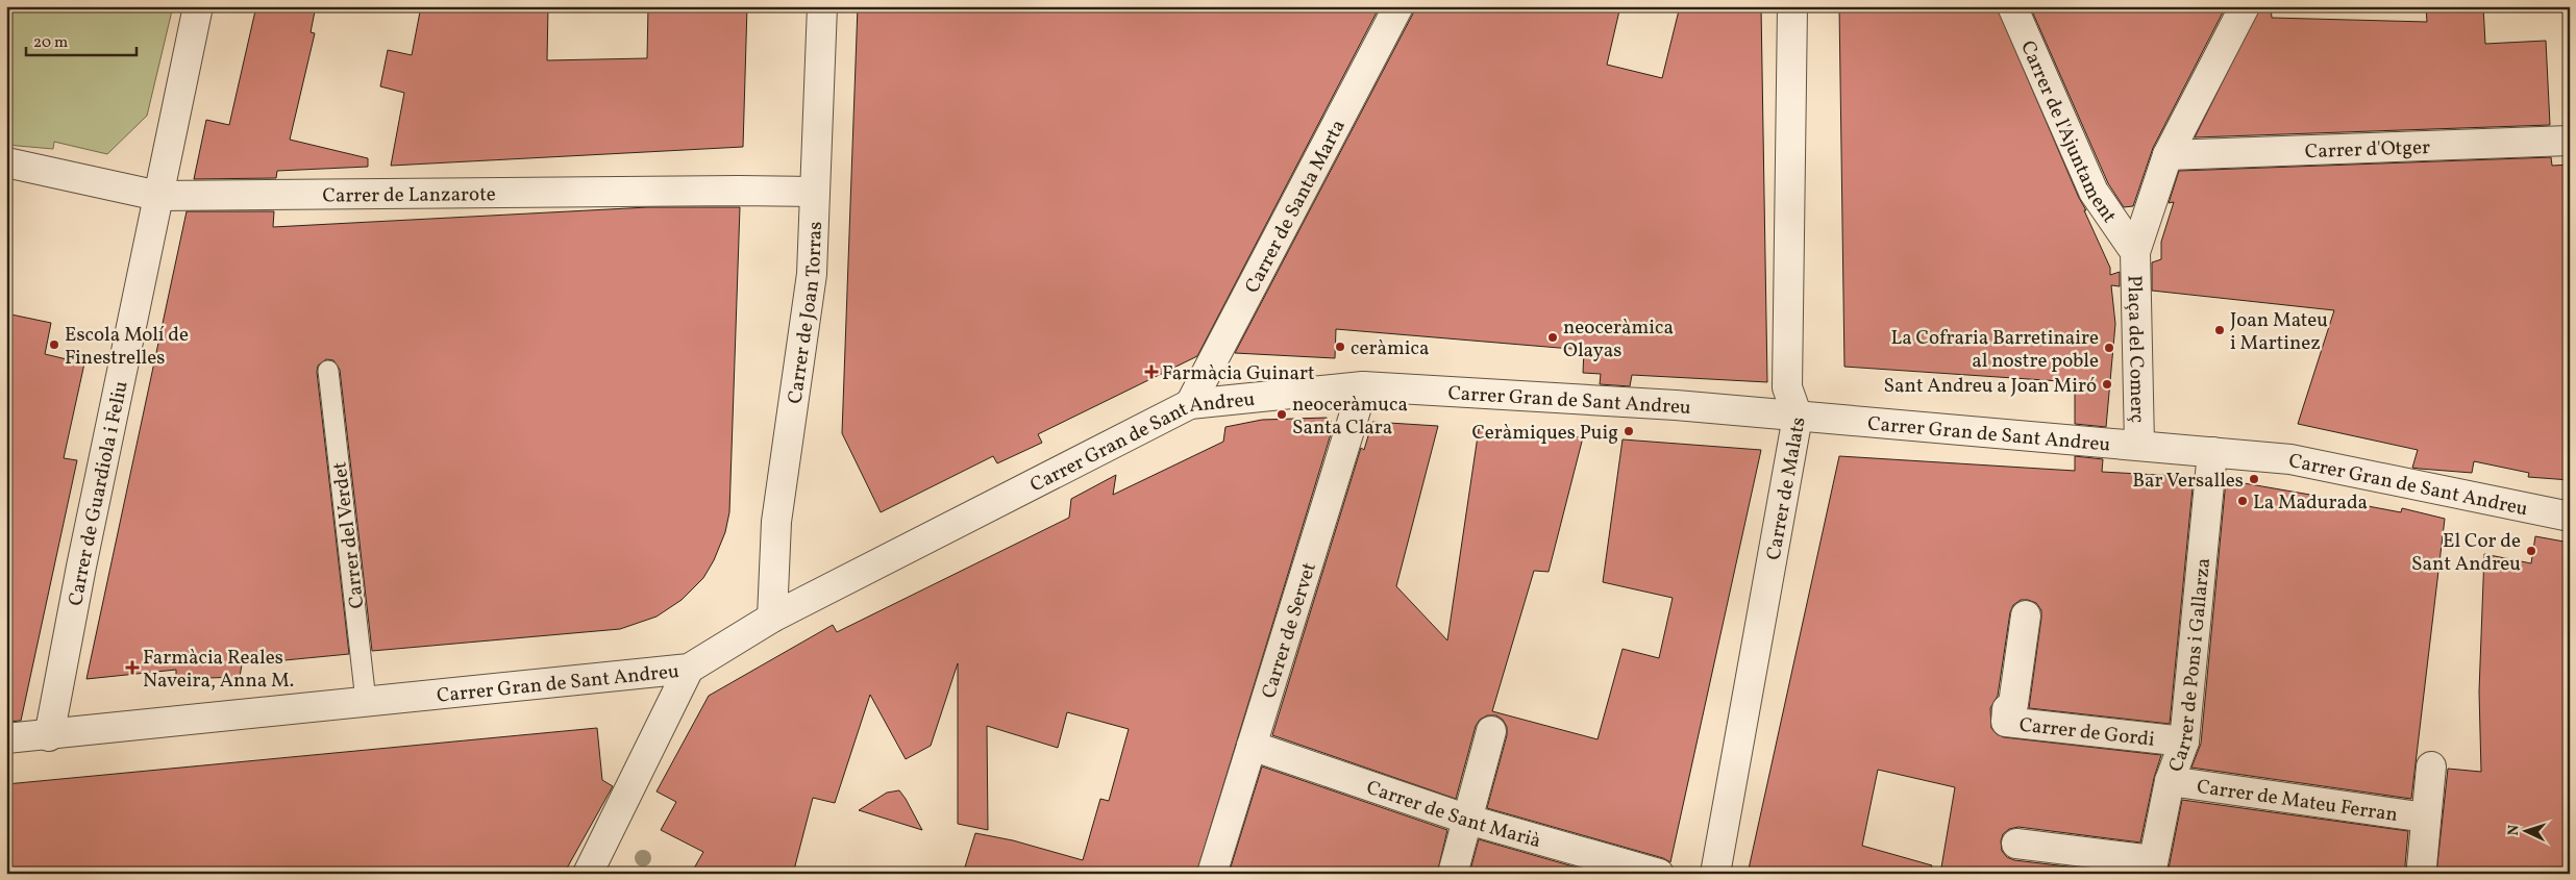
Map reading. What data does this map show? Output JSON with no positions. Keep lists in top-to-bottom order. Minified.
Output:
{"streets":{"street":["Carrer de l'Ajuntament","Carrer d'Otger","Carrer de Lanzarote","Carrer de Santa Marta","Carrer de Joan Torras","Plaça del Comerç","Carrer Gran de Sant Andreu","Carrer de Malats","Carrer de Guardiola i Feliu","Carrer de Servet","Carrer de Pons i Gallarza","Carrer de Gordi","Carrer de Mateu Ferran","Carrer de Sant Marià"],"lane":["Carrer del Verdet"]},"crossings":[["Carrer de l'Ajuntament","Plaça del Comerç"],["Carrer de Lanzarote","Carrer de Joan Torras"],["Carrer de Lanzarote","Carrer de Guardiola i Feliu"],["Carrer de Santa Marta","Carrer Gran de Sant Andreu"],["Carrer de Joan Torras","Carrer Gran de Sant Andreu"],["Plaça del Comerç","Carrer Gran de Sant Andreu"],["Carrer Gran de Sant Andreu","Carrer de Malats"],["Carrer Gran de Sant Andreu","Carrer de Guardiola i Feliu"],["Carrer Gran de Sant Andreu","Carrer del Verdet"],["Carrer Gran de Sant Andreu","Carrer de Servet"],["Carrer Gran de Sant Andreu","Carrer de Pons i Gallarza"],["Carrer de Servet","Carrer de Sant Marià"],["Carrer de Pons i Gallarza","Carrer de Gordi"],["Carrer de Pons i Gallarza","Carrer de Mateu Ferran"]],"places":{"other":["Joan Mateu i Martinez","neoceràmica Olayas","Escola Molí de Finestrelles","ceràmica","La Cofraria Barretinaire al nostre poble","Sant Andreu a Joan Miró","neoceràmuca Santa Clara","Ceràmiques Puig","Bar Versalles","La Madurada","El Cor de Sant Andreu"],"health":["Farmàcia Guinart","Farmàcia Reales Naveira, Anna M."]},"scale_bar":"20 m","north":"left"}
